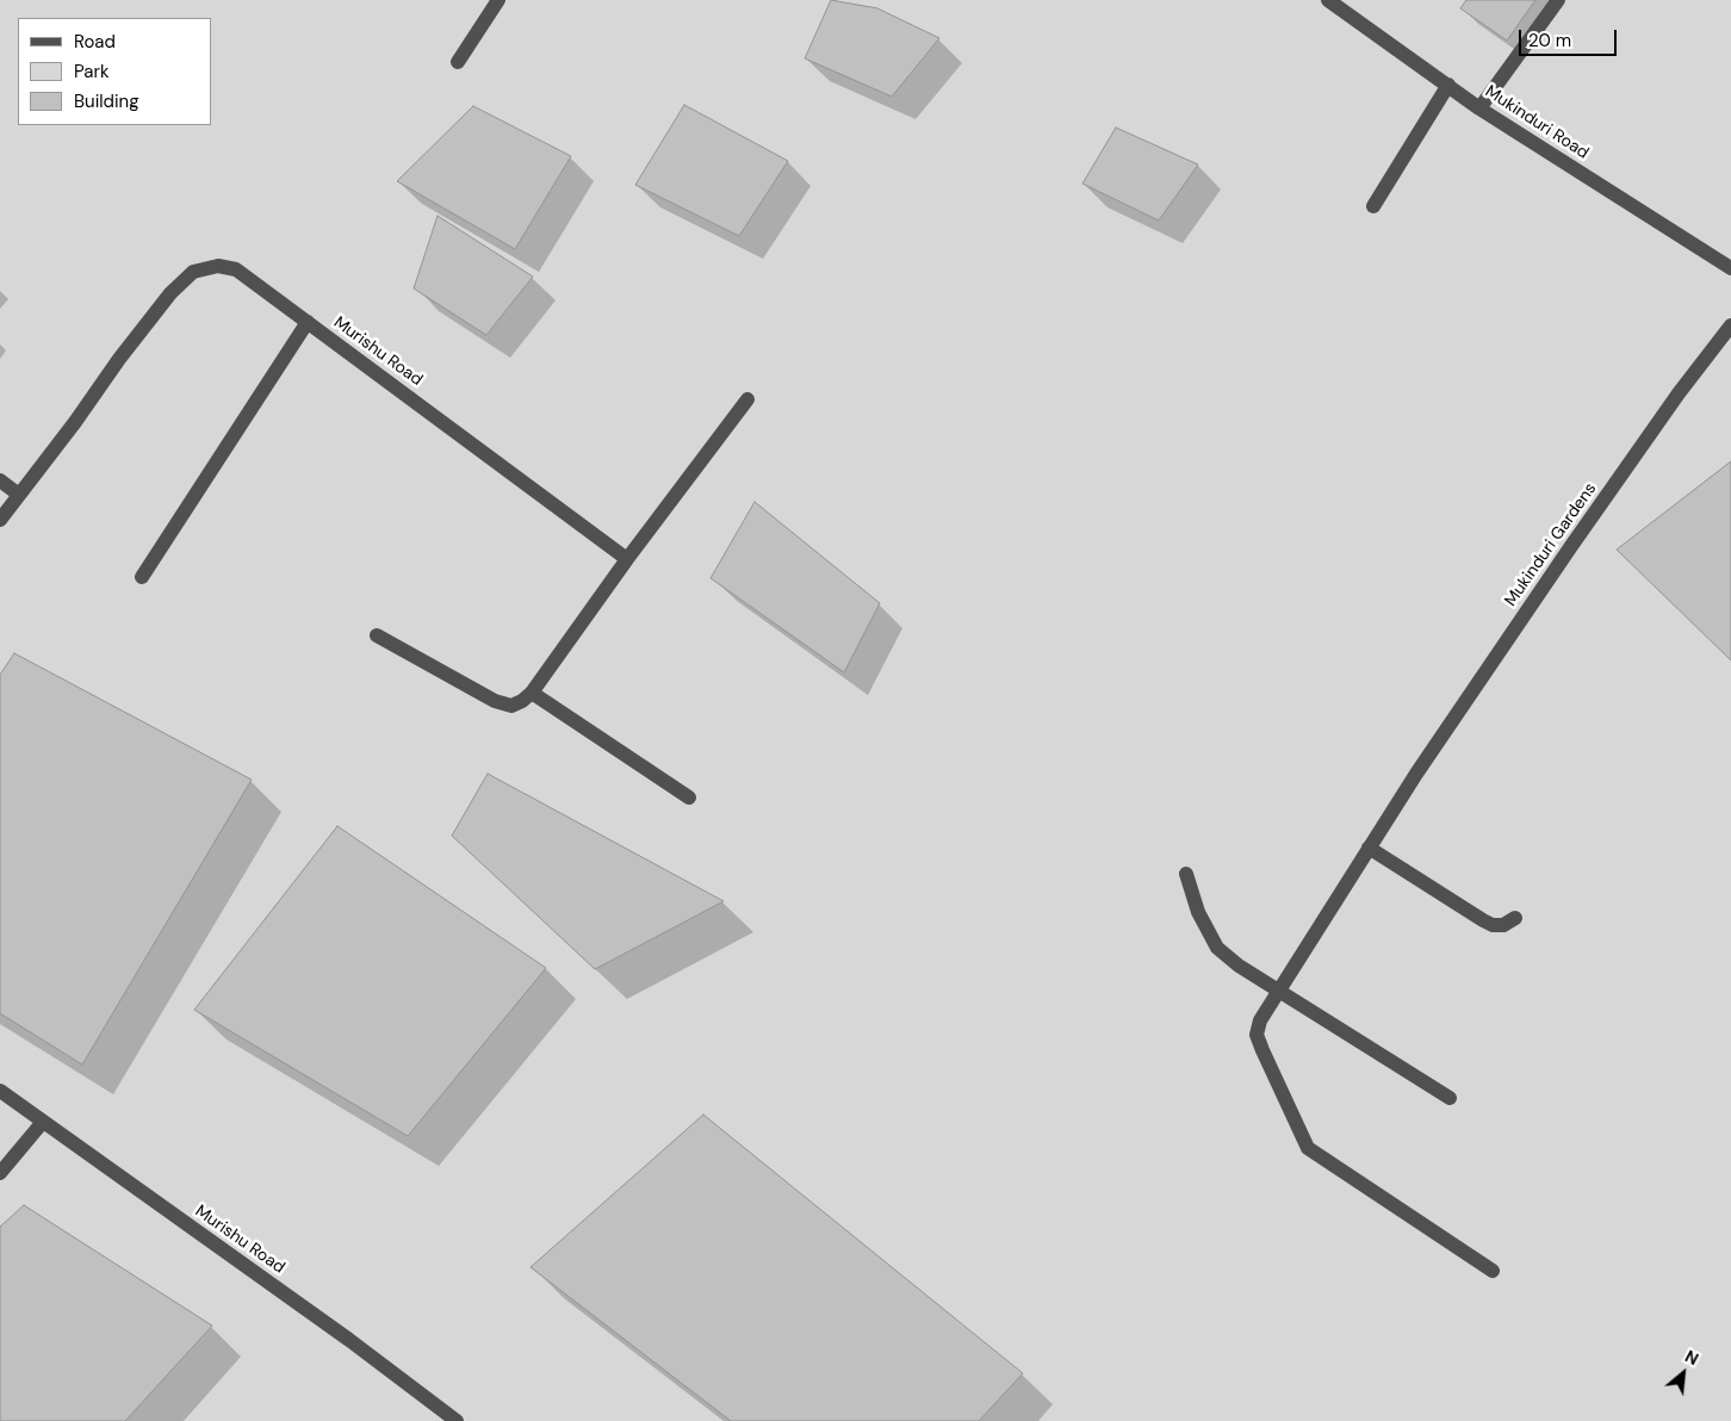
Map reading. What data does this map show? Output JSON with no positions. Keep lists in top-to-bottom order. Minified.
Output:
{"streets":{"street":["Mukinduri Road","Murishu Road","Mukinduri Gardens"]},"legend":["Road","Park","Building"],"scale_bar":"20 m","north":"top right"}
